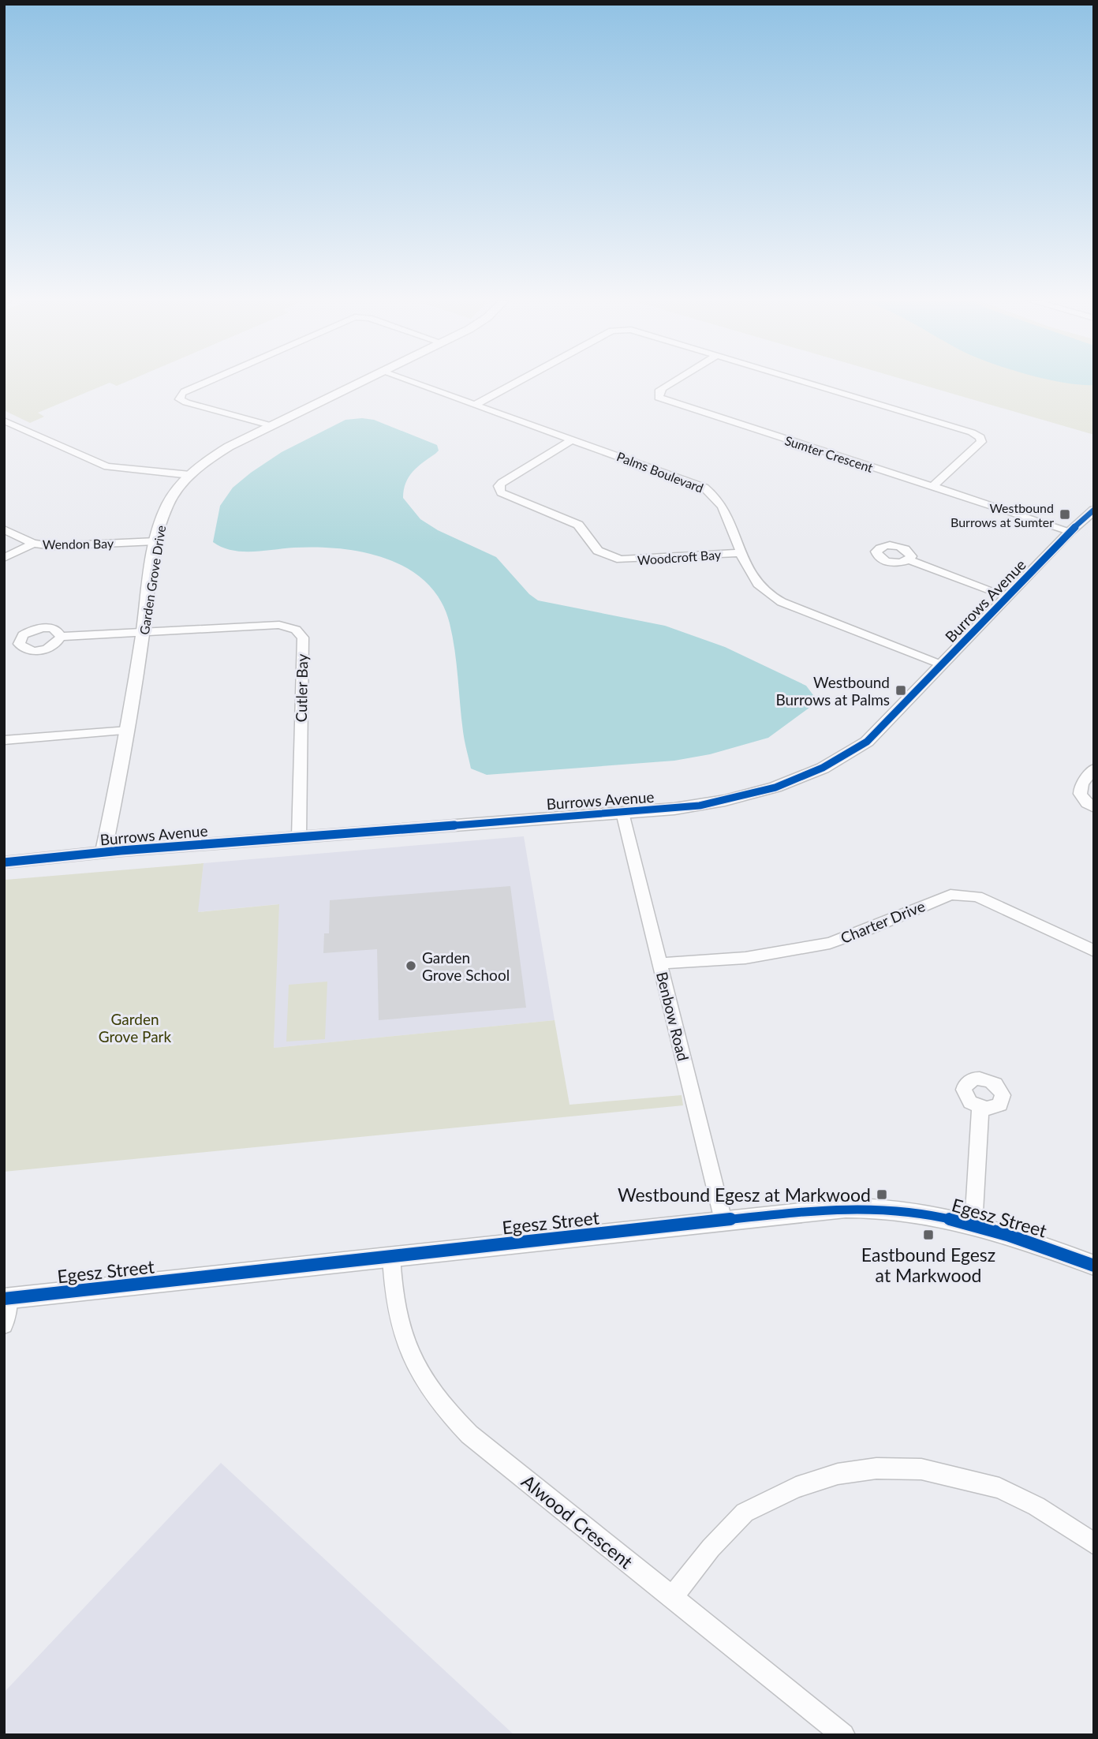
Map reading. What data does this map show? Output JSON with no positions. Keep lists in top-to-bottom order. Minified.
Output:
{"streets":{"street":["Sumter Crescent","Palms Boulevard","Wendon Bay","Woodcroft Bay","Garden Grove Drive","Burrows Avenue","Cutler Bay","Charter Drive","Benbow Road","Egesz Street","Alwood Crescent"]},"crossings":[["Sumter Crescent","Burrows Avenue"],["Palms Boulevard","Woodcroft Bay"],["Palms Boulevard","Burrows Avenue"],["Wendon Bay","Garden Grove Drive"],["Garden Grove Drive","Burrows Avenue"],["Garden Grove Drive","Cutler Bay"],["Burrows Avenue","Cutler Bay"],["Burrows Avenue","Benbow Road"],["Charter Drive","Benbow Road"],["Benbow Road","Egesz Street"],["Egesz Street","Alwood Crescent"]],"parks":["Garden Grove Park"],"places":{"transit":["Westbound Burrows at Sumter","Westbound Burrows at Palms","Westbound Egesz at Markwood","Eastbound Egesz at Markwood"],"other":["Garden Grove School"]}}
